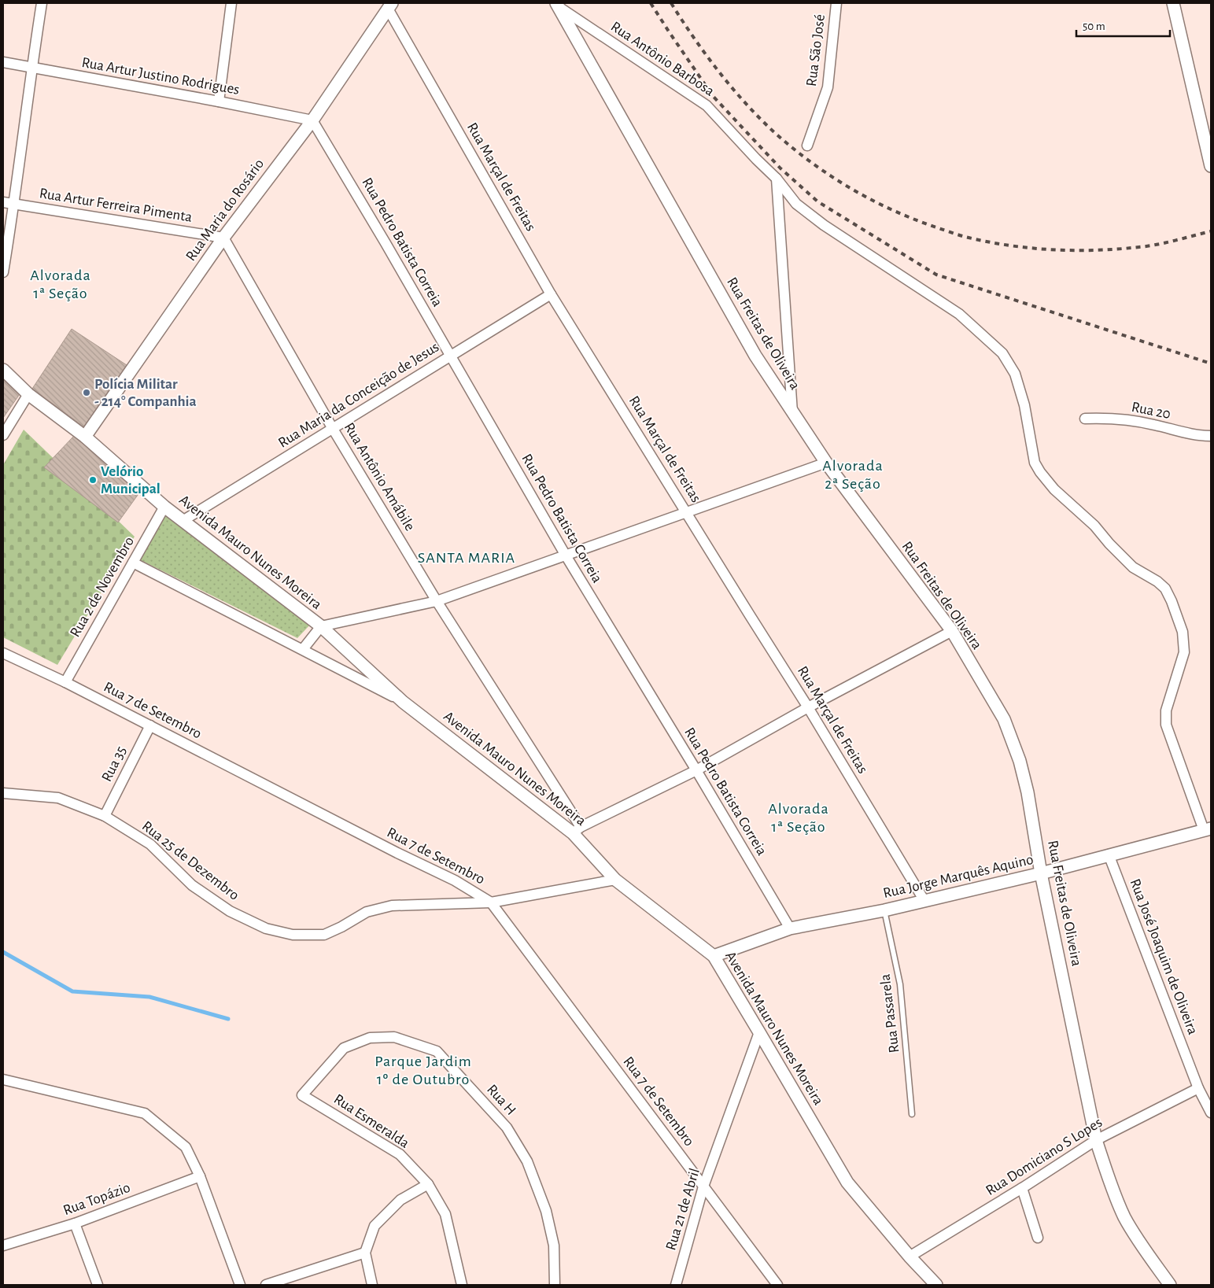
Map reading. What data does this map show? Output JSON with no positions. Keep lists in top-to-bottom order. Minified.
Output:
{"streets":{"street":["Rua São José","Rua Antônio Barbosa","Rua Artur Justino Rodrigues","Rua Marçal de Freitas","Rua Artur Ferreira Pimenta","Rua Maria do Rosário","Rua Pedro Batista Correia","Rua Freitas de Oliveira","Rua Maria da Conceição de Jesus","Rua 20","Rua Antônio Amábile","Avenida Mauro Nunes Moreira","Rua 2 de Novembro","Rua 7 de Setembro","Rua 35","Rua 25 de Dezembro","Rua Jorge Marquês Aquino","Rua José Joaquim de Oliveira","Rua H","Rua Esmeralda","Rua Domiciano S Lopes","Rua Topázio","Rua 21 de Abril"],"lane":["Rua Passarela"]},"crossings":[["Rua Antônio Barbosa","Rua Freitas de Oliveira"],["Rua Antônio Barbosa","Rua Jorge Marquês Aquino"],["Rua Artur Justino Rodrigues","Rua Maria do Rosário"],["Rua Artur Justino Rodrigues","Rua Pedro Batista Correia"],["Rua Marçal de Freitas","Rua Maria do Rosário"],["Rua Marçal de Freitas","Rua Maria da Conceição de Jesus"],["Rua Marçal de Freitas","Rua Jorge Marquês Aquino"],["Rua Artur Ferreira Pimenta","Rua Maria do Rosário"],["Rua Artur Ferreira Pimenta","Rua Antônio Amábile"],["Rua Maria do Rosário","Rua Pedro Batista Correia"],["Rua Maria do Rosário","Rua Antônio Amábile"],["Rua Maria do Rosário","Avenida Mauro Nunes Moreira"],["Rua Pedro Batista Correia","Rua Maria da Conceição de Jesus"],["Rua Pedro Batista Correia","Rua Jorge Marquês Aquino"],["Rua Freitas de Oliveira","Rua Jorge Marquês Aquino"],["Rua Freitas de Oliveira","Rua Domiciano S Lopes"],["Rua Maria da Conceição de Jesus","Rua Antônio Amábile"],["Rua Maria da Conceição de Jesus","Avenida Mauro Nunes Moreira"],["Rua Antônio Amábile","Avenida Mauro Nunes Moreira"],["Avenida Mauro Nunes Moreira","Rua 2 de Novembro"],["Avenida Mauro Nunes Moreira","Rua 25 de Dezembro"],["Avenida Mauro Nunes Moreira","Rua Jorge Marquês Aquino"],["Avenida Mauro Nunes Moreira","Rua Domiciano S Lopes"],["Avenida Mauro Nunes Moreira","Rua 21 de Abril"],["Rua 2 de Novembro","Rua 7 de Setembro"],["Rua 7 de Setembro","Rua 35"],["Rua 7 de Setembro","Rua 25 de Dezembro"],["Rua 7 de Setembro","Rua 21 de Abril"],["Rua 35","Rua 25 de Dezembro"],["Rua Jorge Marquês Aquino","Rua José Joaquim de Oliveira"],["Rua Jorge Marquês Aquino","Rua Passarela"],["Rua José Joaquim de Oliveira","Rua Domiciano S Lopes"],["Rua H","Rua Esmeralda"]],"districts":["Alvorada 1ª Seção","Alvorada 2ª Seção","SANTA MARIA","Alvorada 1ª Seção","Parque Jardim 1º de Outubro"],"places":["Polícia Militar - 214° Companhia","Velório Municipal"],"scale_bar":"50 m"}
